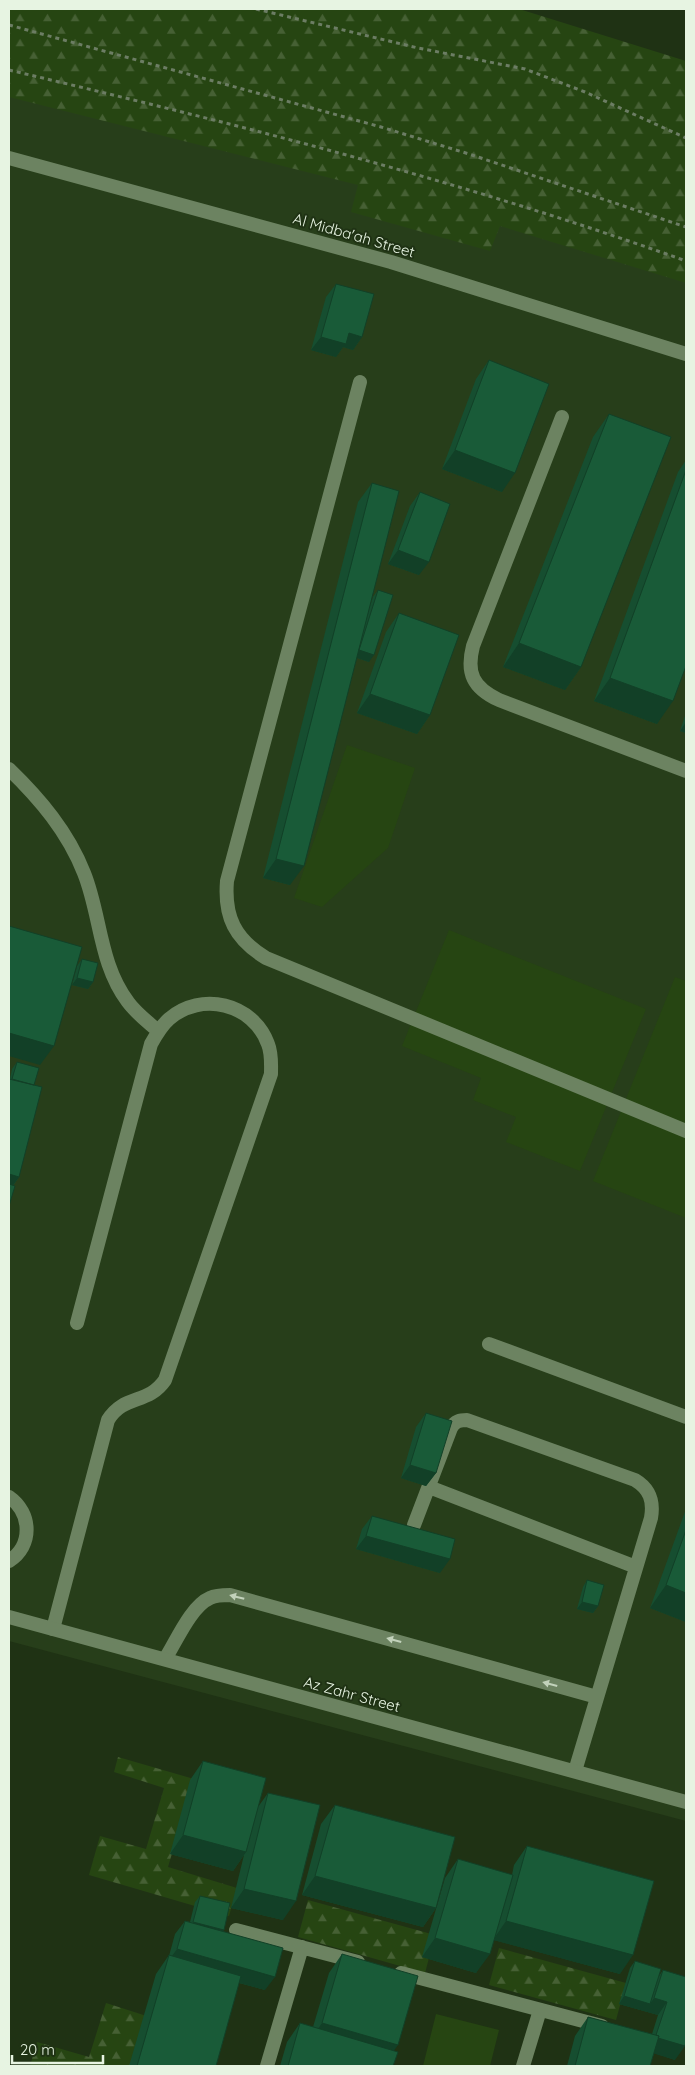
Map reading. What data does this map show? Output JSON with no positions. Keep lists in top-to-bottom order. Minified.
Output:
{"streets":{"street":["Al Midba'ah Street","Az Zahr Street"]},"scale_bar":"20 m"}
